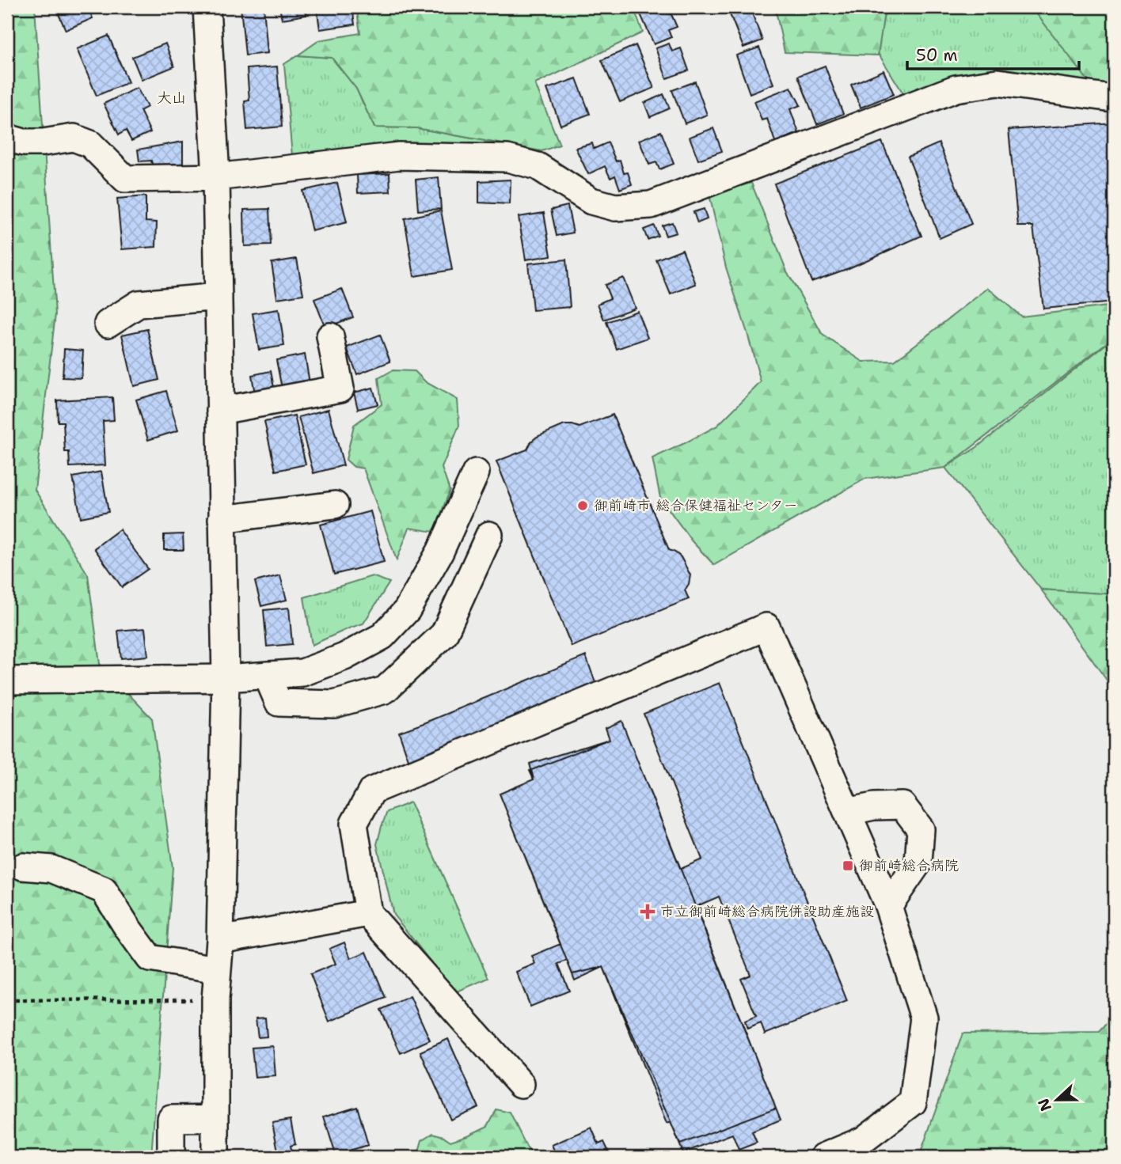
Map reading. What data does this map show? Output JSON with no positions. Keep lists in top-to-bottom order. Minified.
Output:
{"districts":["大山"],"places":{"other":["御前崎市 総合保健福祉センター"],"transit":["御前崎総合病院"],"health":["市立御前崎総合病院併設助産施設"]},"scale_bar":"50 m","north":"left"}
